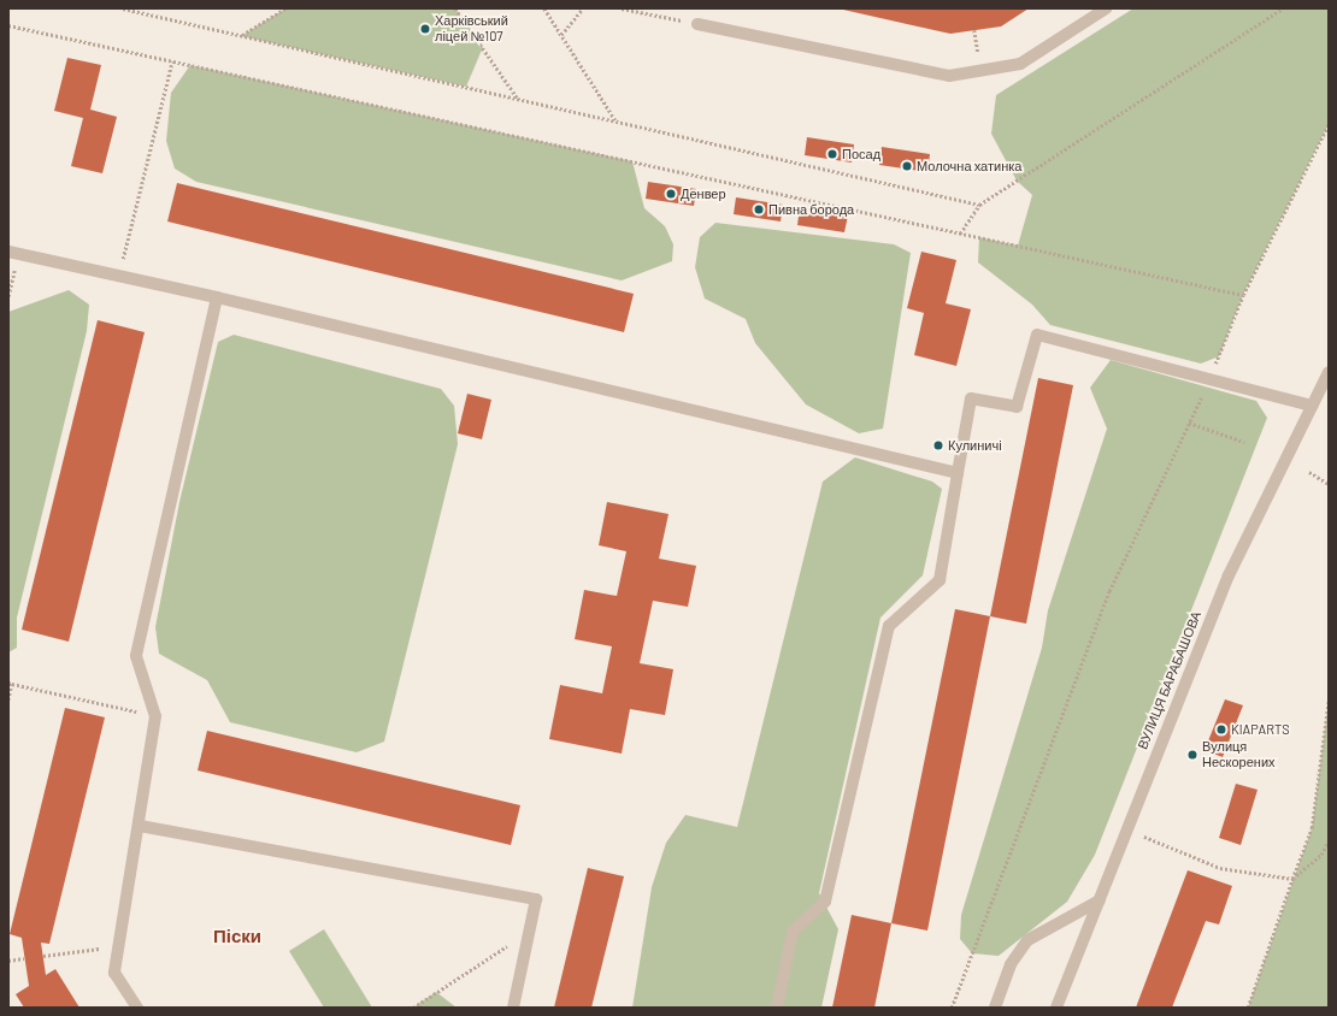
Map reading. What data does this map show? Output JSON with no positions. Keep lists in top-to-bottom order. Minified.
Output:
{"streets":{"street":["ВУЛИЦЯ БАРАБАШОВА"]},"districts":["Піски"],"places":["Харківський ліцей №107","Посад","Молочна хатинка","Денвер","Пивна борода","Кулиничі","KIAPARTS","Вулиця Нескорених"]}
